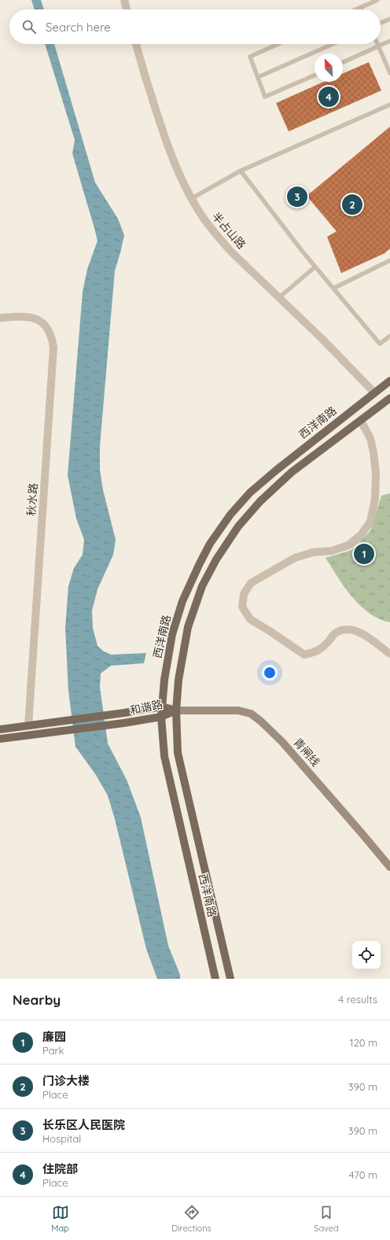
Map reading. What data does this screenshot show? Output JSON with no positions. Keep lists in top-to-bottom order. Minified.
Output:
{"streets":{"main road":["西洋南路","和谐路","青闸线"],"street":["半占山路","秋水路"]},"crossings":[["半占山路","西洋南路"],["西洋南路","和谐路"],["西洋南路","青闸线"],["秋水路","和谐路"],["和谐路","青闸线"]],"north":"top left","page":{"search":"Search here","pins":["4","3","2","1"],"heading":["Nearby","4 results"],"list":[{"mark":"1","name":"廉园","note":"Park","value":"120 m"},{"mark":"2","name":"门诊大楼","note":"Place","value":"390 m"},{"mark":"3","name":"长乐区人民医院","note":"Hospital","value":"390 m"},{"mark":"4","name":"住院部","note":"Place","value":"470 m"}],"nav":["Map","Directions","Saved"]}}
